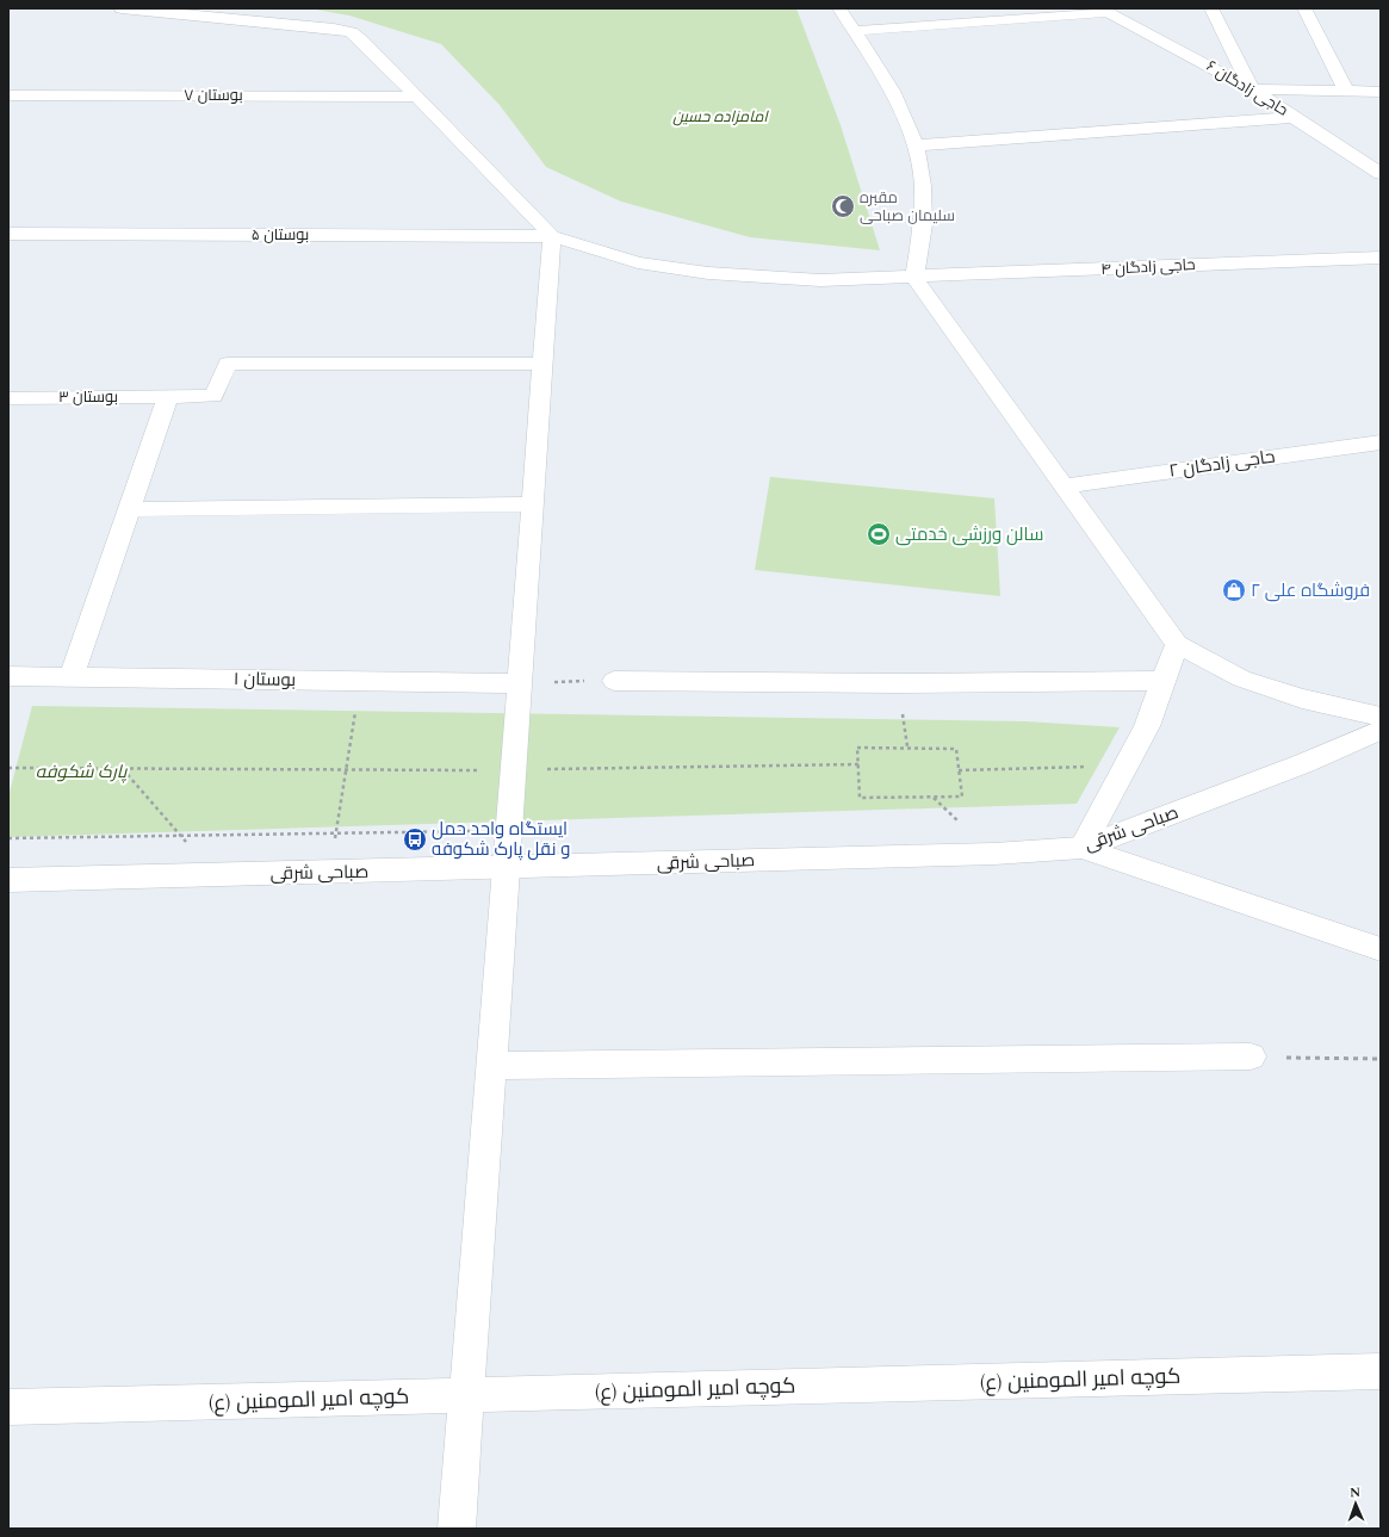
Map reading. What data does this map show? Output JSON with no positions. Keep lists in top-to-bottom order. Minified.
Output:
{"streets":{"street":["حاجی زادگان ۶","بوستان ۷","بوستان ۵","حاجی زادگان ۴","بوستان ۳","حاجی زادگان ۲","بوستان ۱","صباحی شرقی","کوچه امیر المومنین (ع)"]},"crossings":[["بوستان ۵","حاجی زادگان ۴"]],"parks":["امامزاده حسین","پارک شکوفه"],"places":{"mosque":["مقبره سلیمان صباحی"],"sports":["سالن ورزشی خدمتی"],"shop":["فروشگاه علی ۲"],"bus stop":["ایستگاه واحد حمل و نقل پارک شکوفه"]},"north":"top"}
